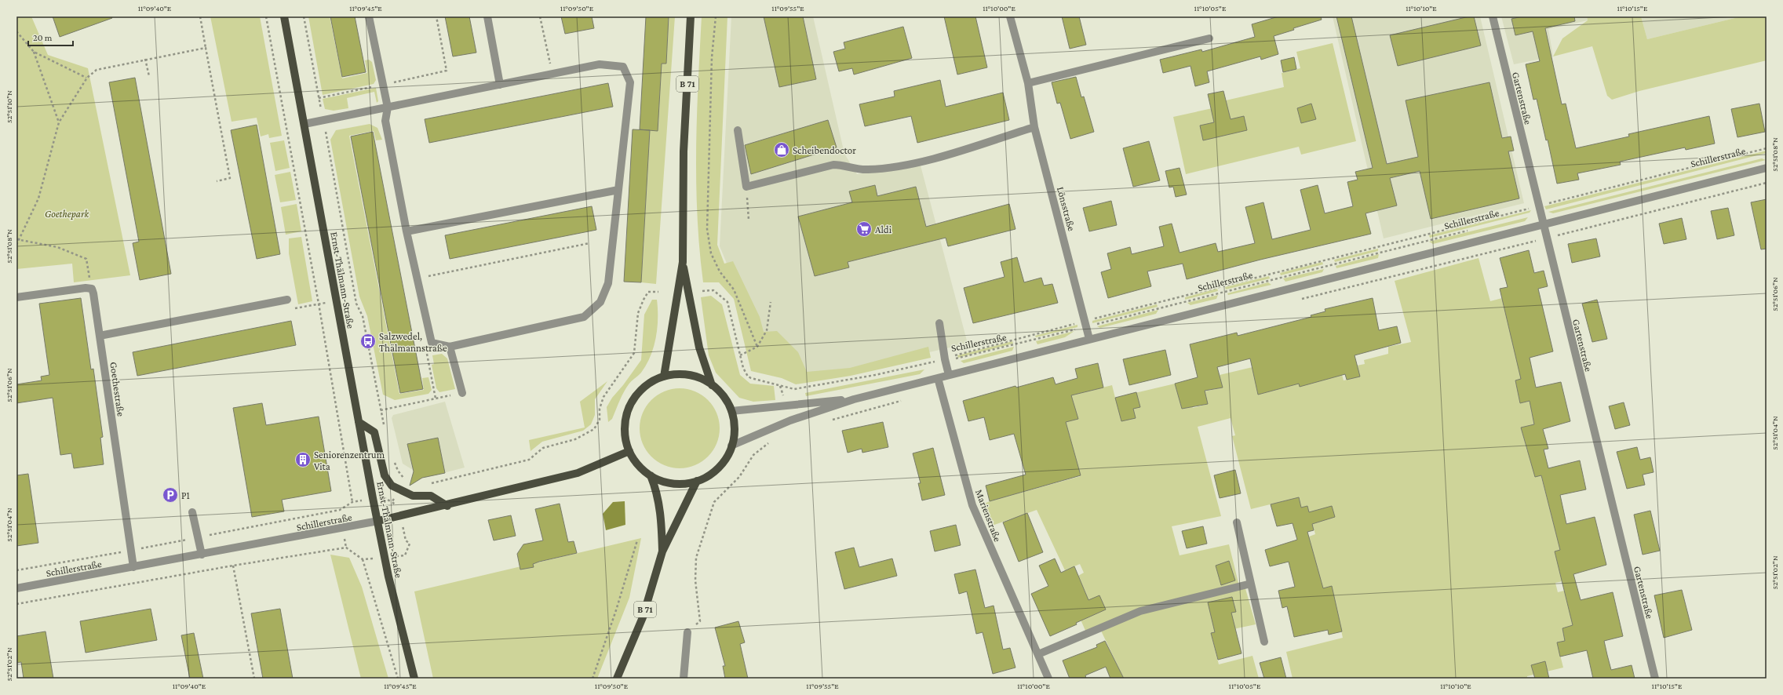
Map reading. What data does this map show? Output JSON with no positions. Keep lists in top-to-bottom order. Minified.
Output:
{"streets":{"main road":["B 71","Schillerstraße","Ernst-Thälmann-Straße"],"street":["Gartenstraße","Lönsstraße","Goethestraße","Marienstraße"]},"crossings":[["B 71","Schillerstraße"],["Gartenstraße","Schillerstraße"],["Schillerstraße","Lönsstraße"],["Schillerstraße","Ernst-Thälmann-Straße"],["Schillerstraße","Goethestraße"]],"parks":["Goethepark"],"places":{"shop":["Scheibendoctor"],"supermarket":["Aldi"],"bus stop":["Salzwedel, Thälmannstraße"],"building":["Seniorenzentrum Vita"],"parking":["P1"]},"scale_bar":"20 m","coordinates":["11°09'40\"E","11°09'45\"E","11°09'50\"E","11°09'55\"E","11°10'00\"E","11°10'05\"E","11°10'10\"E","11°10'15\"E","52°51'10\"N","52°51'08\"N","52°51'06\"N","52°51'04\"N","52°51'02\"N"]}
